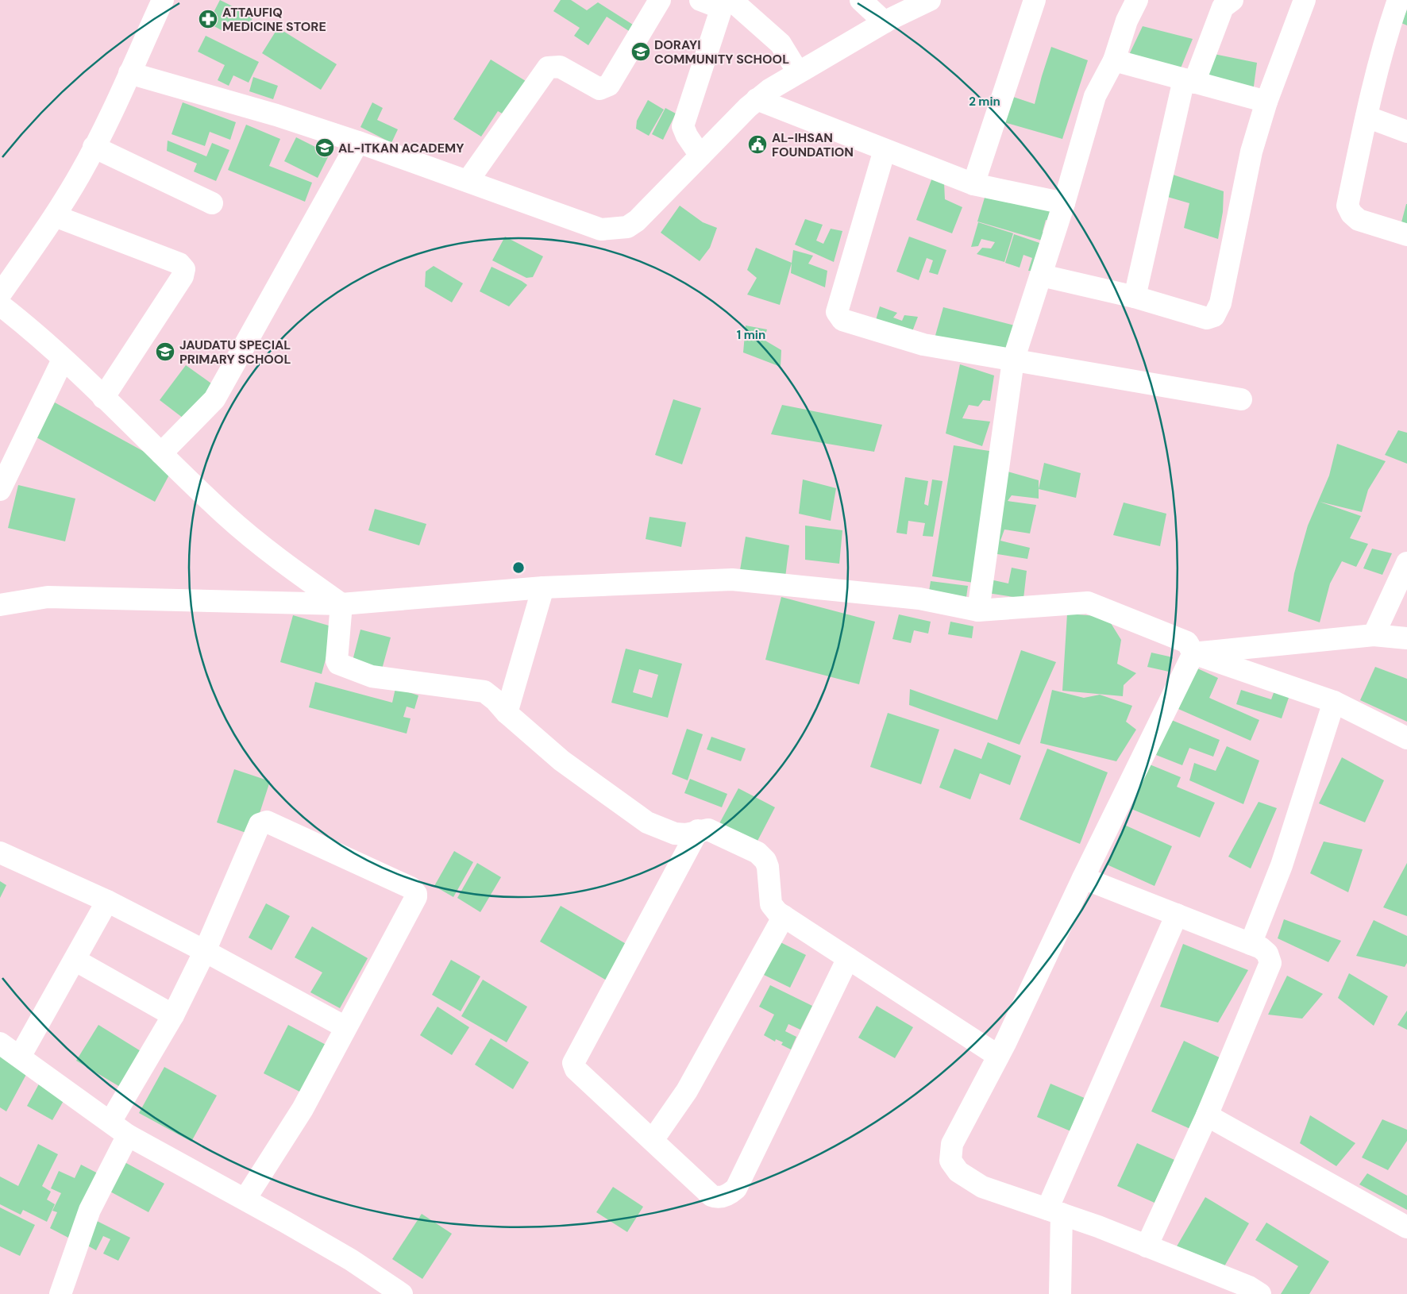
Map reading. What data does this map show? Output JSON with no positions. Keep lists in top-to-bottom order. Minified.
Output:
{"places":{"pharmacy":["ATTAUFIQ MEDICINE STORE"],"school or university":["DORAYI COMMUNITY SCHOOL","AL-ITKAN ACADEMY","JAUDATU SPECIAL PRIMARY SCHOOL"],"public building":["AL-IHSAN FOUNDATION"]},"rings":["2 min","1 min"]}
